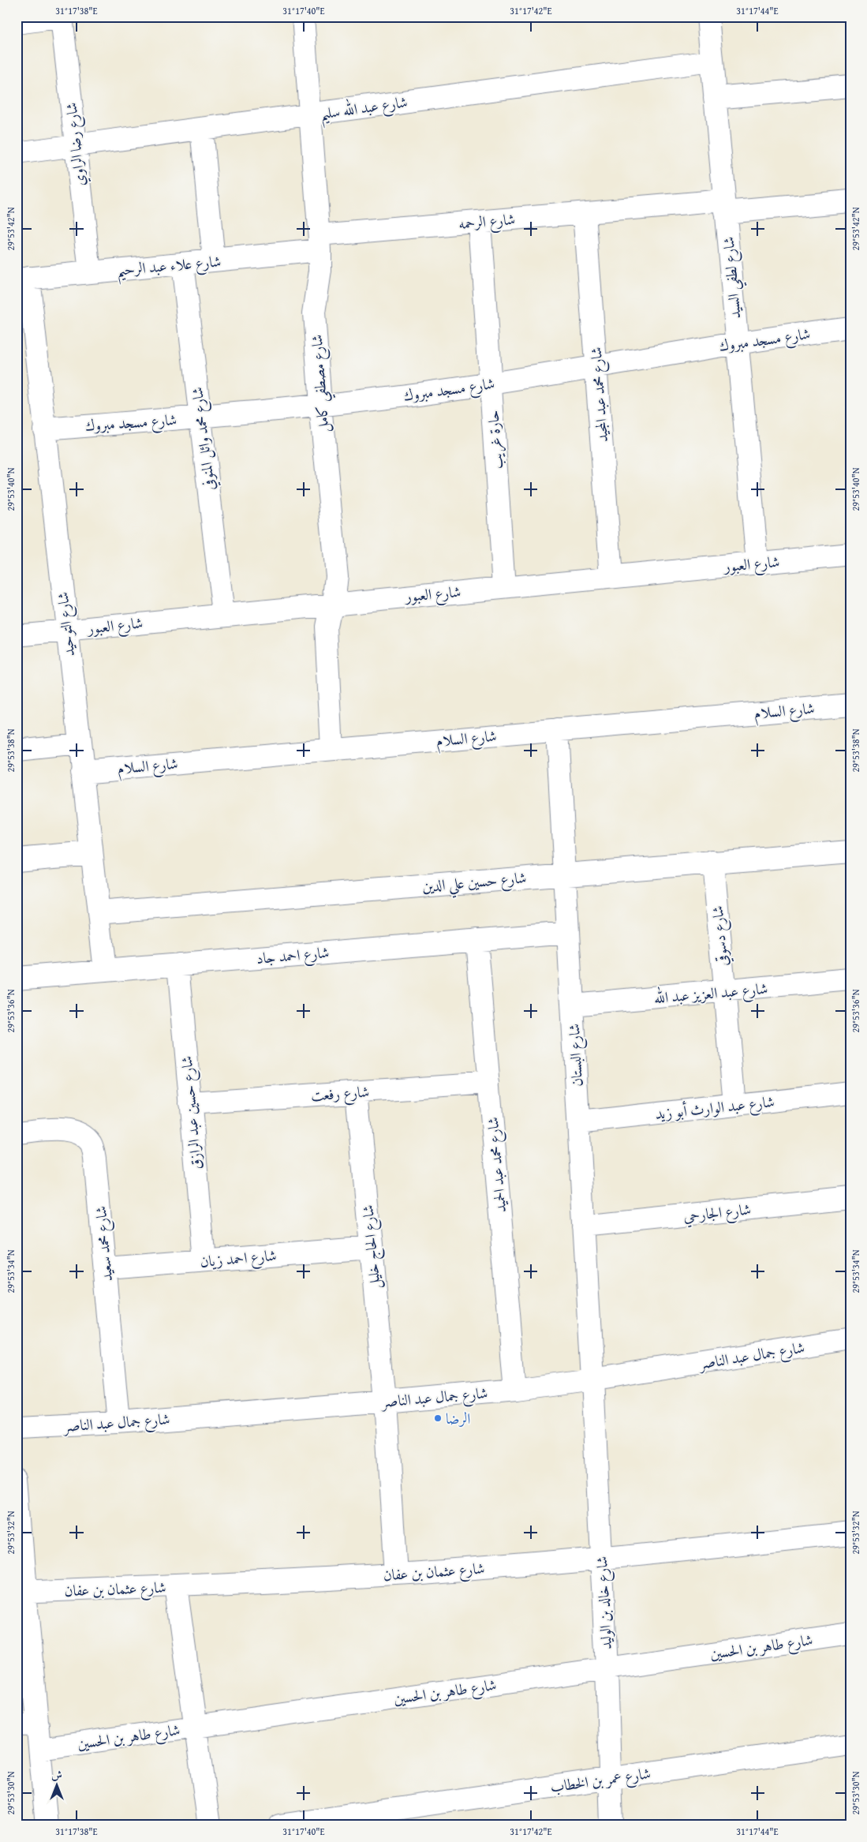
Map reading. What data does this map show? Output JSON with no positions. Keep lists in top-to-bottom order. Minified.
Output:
{"streets":{"street":["شارع عبد الله سليم","شارع رضا الراوي","شارع الرحمه","شارع علاء عبد الرحيم","شارع لطفي السيد","شارع مسجد مبروك","شارع مصطفي كامل","شارع محمد عبد المجيد","شارع محمد وائل المنوفي","حارة غريب","شارع العبور","شارع التوحيد","شارع السلام","شارع حسين علي الدين","شارع دسوقي","شارع احمد جاد","شارع عبد العزيز عبد الله","شارع البستان","شارع رفعت","شارع عبد الوارث أبو زيد","شارع حسين عبد الرازق","شارع محمد عبد الحميد","شارع الجارحي","شارع محمد سعيد","شارع الحاج خليل","شارع احمد زيان","شارع جمال عبد الناصر","شارع عثمان بن عفان","شارع خالد بن الوليد","شارع طاهر بن الحسين","شارع عمر بن الخطاب"]},"crossings":[["شارع عبد الله سليم","شارع رضا الراوي"],["شارع عبد الله سليم","شارع لطفي السيد"],["شارع عبد الله سليم","شارع مصطفي كامل"],["شارع رضا الراوي","شارع علاء عبد الرحيم"],["شارع الرحمه","شارع علاء عبد الرحيم"],["شارع الرحمه","شارع لطفي السيد"],["شارع الرحمه","شارع مصطفي كامل"],["شارع الرحمه","شارع محمد عبد المجيد"],["شارع الرحمه","حارة غريب"],["شارع علاء عبد الرحيم","شارع مصطفي كامل"],["شارع علاء عبد الرحيم","شارع محمد وائل المنوفي"],["شارع علاء عبد الرحيم","شارع التوحيد"],["شارع لطفي السيد","شارع مسجد مبروك"],["شارع لطفي السيد","شارع العبور"],["شارع مسجد مبروك","شارع مصطفي كامل"],["شارع مسجد مبروك","شارع محمد عبد المجيد"],["شارع مسجد مبروك","شارع محمد وائل المنوفي"],["شارع مسجد مبروك","حارة غريب"],["شارع مسجد مبروك","شارع التوحيد"],["شارع مصطفي كامل","شارع العبور"],["شارع مصطفي كامل","شارع السلام"],["شارع محمد عبد المجيد","شارع العبور"],["شارع محمد وائل المنوفي","شارع العبور"],["حارة غريب","شارع العبور"],["شارع العبور","شارع التوحيد"],["شارع التوحيد","شارع السلام"],["شارع التوحيد","شارع حسين علي الدين"],["شارع التوحيد","شارع احمد جاد"],["شارع السلام","شارع البستان"],["شارع حسين علي الدين","شارع دسوقي"],["شارع حسين علي الدين","شارع البستان"],["شارع دسوقي","شارع عبد العزيز عبد الله"],["شارع دسوقي","شارع عبد الوارث أبو زيد"],["شارع احمد جاد","شارع البستان"],["شارع احمد جاد","شارع حسين عبد الرازق"],["شارع احمد جاد","شارع محمد عبد الحميد"],["شارع عبد العزيز عبد الله","شارع البستان"],["شارع البستان","شارع عبد الوارث أبو زيد"],["شارع البستان","شارع الجارحي"],["شارع البستان","شارع جمال عبد الناصر"],["شارع البستان","شارع خالد بن الوليد"],["شارع رفعت","شارع حسين عبد الرازق"],["شارع رفعت","شارع محمد عبد الحميد"],["شارع رفعت","شارع الحاج خليل"],["شارع حسين عبد الرازق","شارع احمد زيان"],["شارع محمد عبد الحميد","شارع جمال عبد الناصر"],["شارع محمد سعيد","شارع احمد زيان"],["شارع محمد سعيد","شارع جمال عبد الناصر"],["شارع الحاج خليل","شارع احمد زيان"],["شارع الحاج خليل","شارع جمال عبد الناصر"],["شارع الحاج خليل","شارع عثمان بن عفان"],["شارع جمال عبد الناصر","شارع خالد بن الوليد"],["شارع عثمان بن عفان","شارع خالد بن الوليد"],["شارع خالد بن الوليد","شارع طاهر بن الحسين"],["شارع خالد بن الوليد","شارع عمر بن الخطاب"]],"places":["الرضا"],"north":"top","coordinates":["31°17'38\"E","31°17'40\"E","31°17'42\"E","31°17'44\"E","29°53'42\"N","29°53'40\"N","29°53'38\"N","29°53'36\"N","29°53'34\"N","29°53'32\"N","29°53'30\"N"]}
